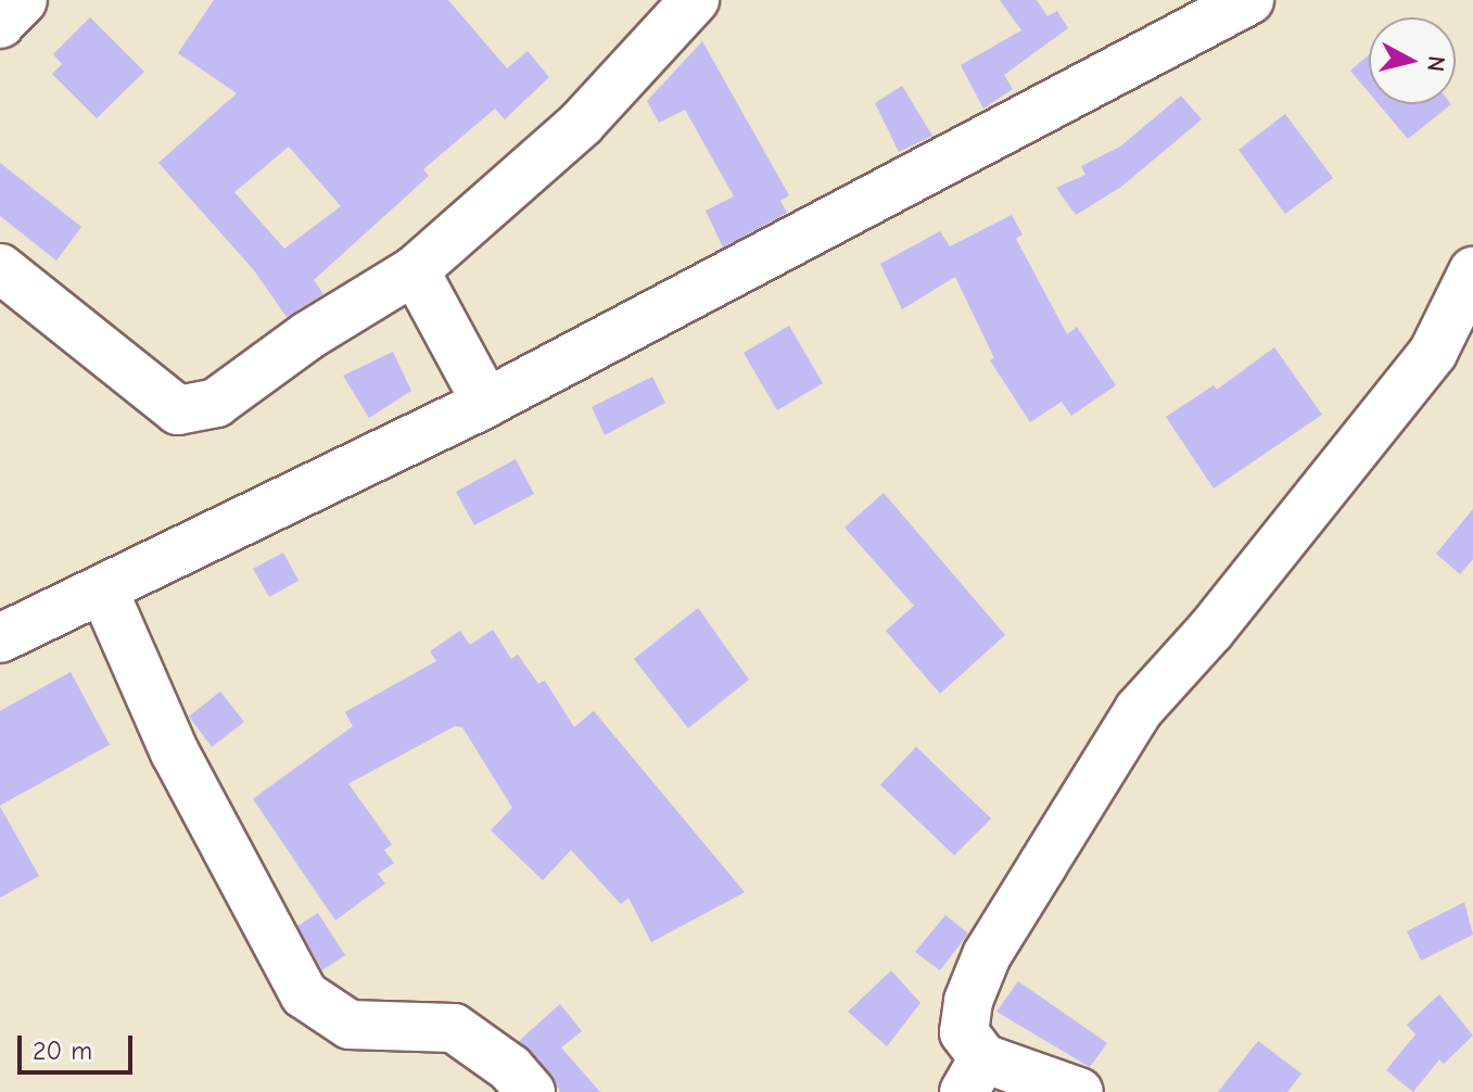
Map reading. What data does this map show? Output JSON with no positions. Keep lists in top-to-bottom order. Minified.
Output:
{"scale_bar":"20 m","north":"right"}
